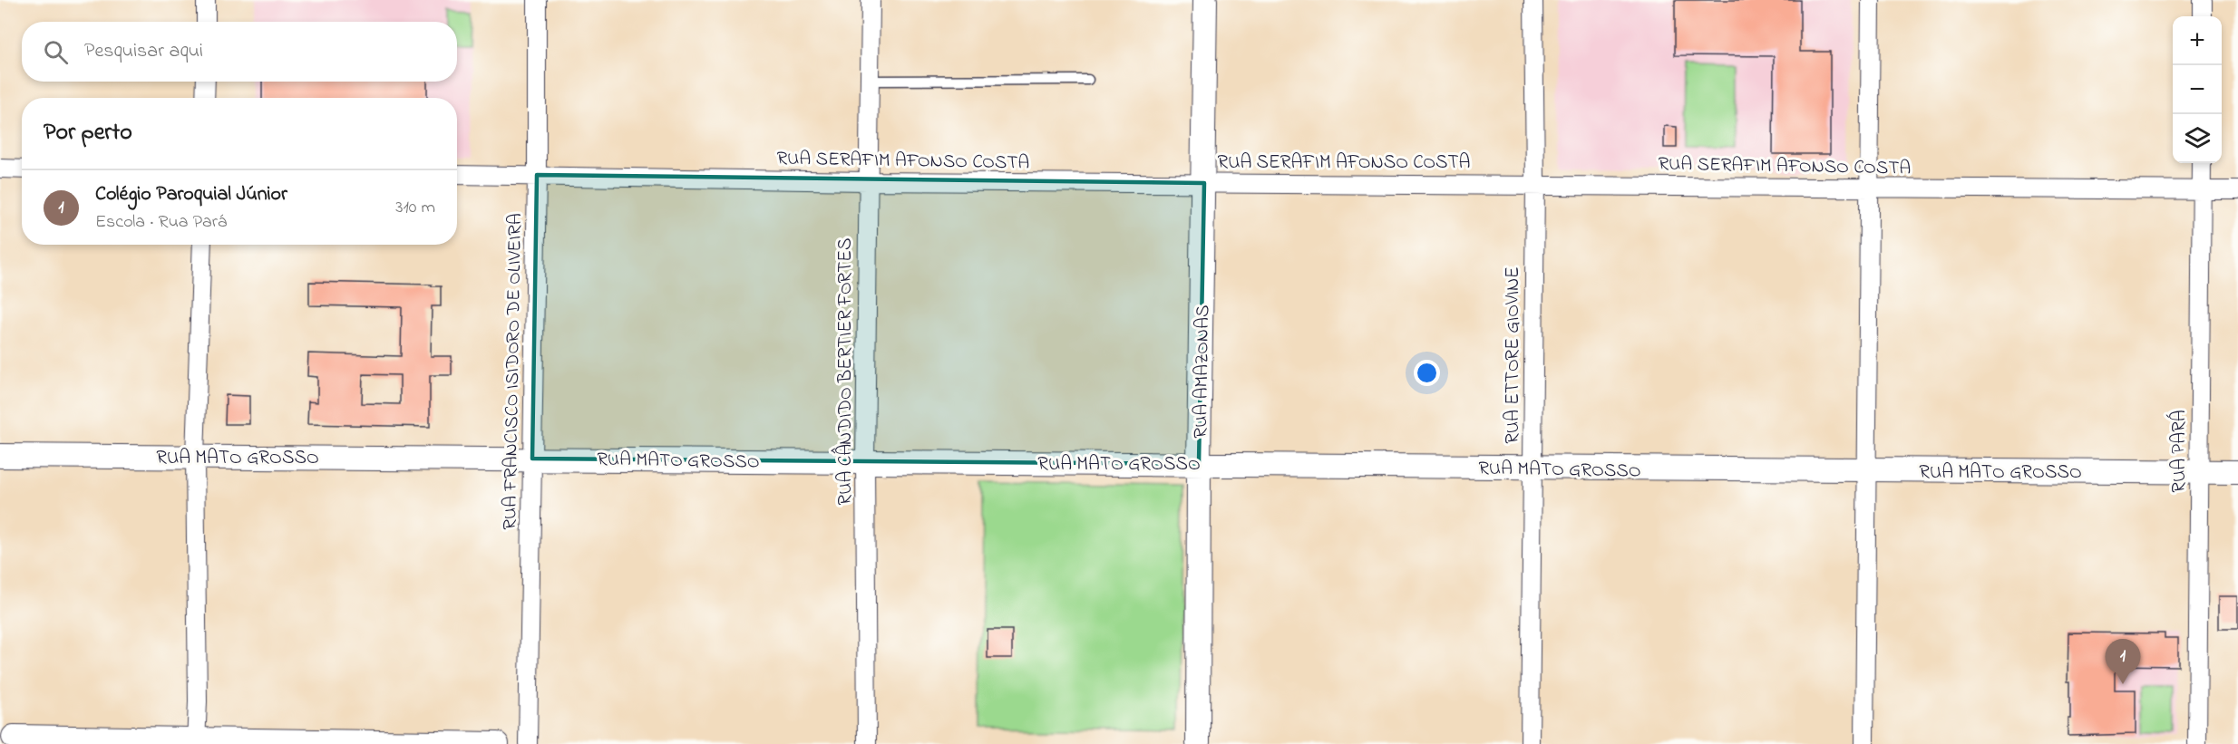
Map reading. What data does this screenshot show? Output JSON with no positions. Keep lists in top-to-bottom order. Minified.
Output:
{"streets":{"street":["RUA SERAFIM AFONSO COSTA","RUA ETTORE GIOVINE","RUA FRANCISCO ISIDORO DE OLIVEIRA","RUA CÂNDIDO BERTIER FORTES","RUA AMAZONAS","RUA PARÁ","RUA MATO GROSSO"]},"crossings":[["RUA SERAFIM AFONSO COSTA","RUA ETTORE GIOVINE"],["RUA SERAFIM AFONSO COSTA","RUA FRANCISCO ISIDORO DE OLIVEIRA"],["RUA SERAFIM AFONSO COSTA","RUA CÂNDIDO BERTIER FORTES"],["RUA SERAFIM AFONSO COSTA","RUA AMAZONAS"],["RUA SERAFIM AFONSO COSTA","RUA PARÁ"],["RUA ETTORE GIOVINE","RUA MATO GROSSO"],["RUA FRANCISCO ISIDORO DE OLIVEIRA","RUA MATO GROSSO"],["RUA CÂNDIDO BERTIER FORTES","RUA MATO GROSSO"],["RUA AMAZONAS","RUA MATO GROSSO"],["RUA PARÁ","RUA MATO GROSSO"]],"page":{"map_buttons":["+","−"],"search":"Pesquisar aqui","heading":"Por perto","list":[{"mark":"1","name":"Colégio Paroquial Júnior","note":"Escola · Rua Pará","value":"310 m"}],"pins":"1"}}
